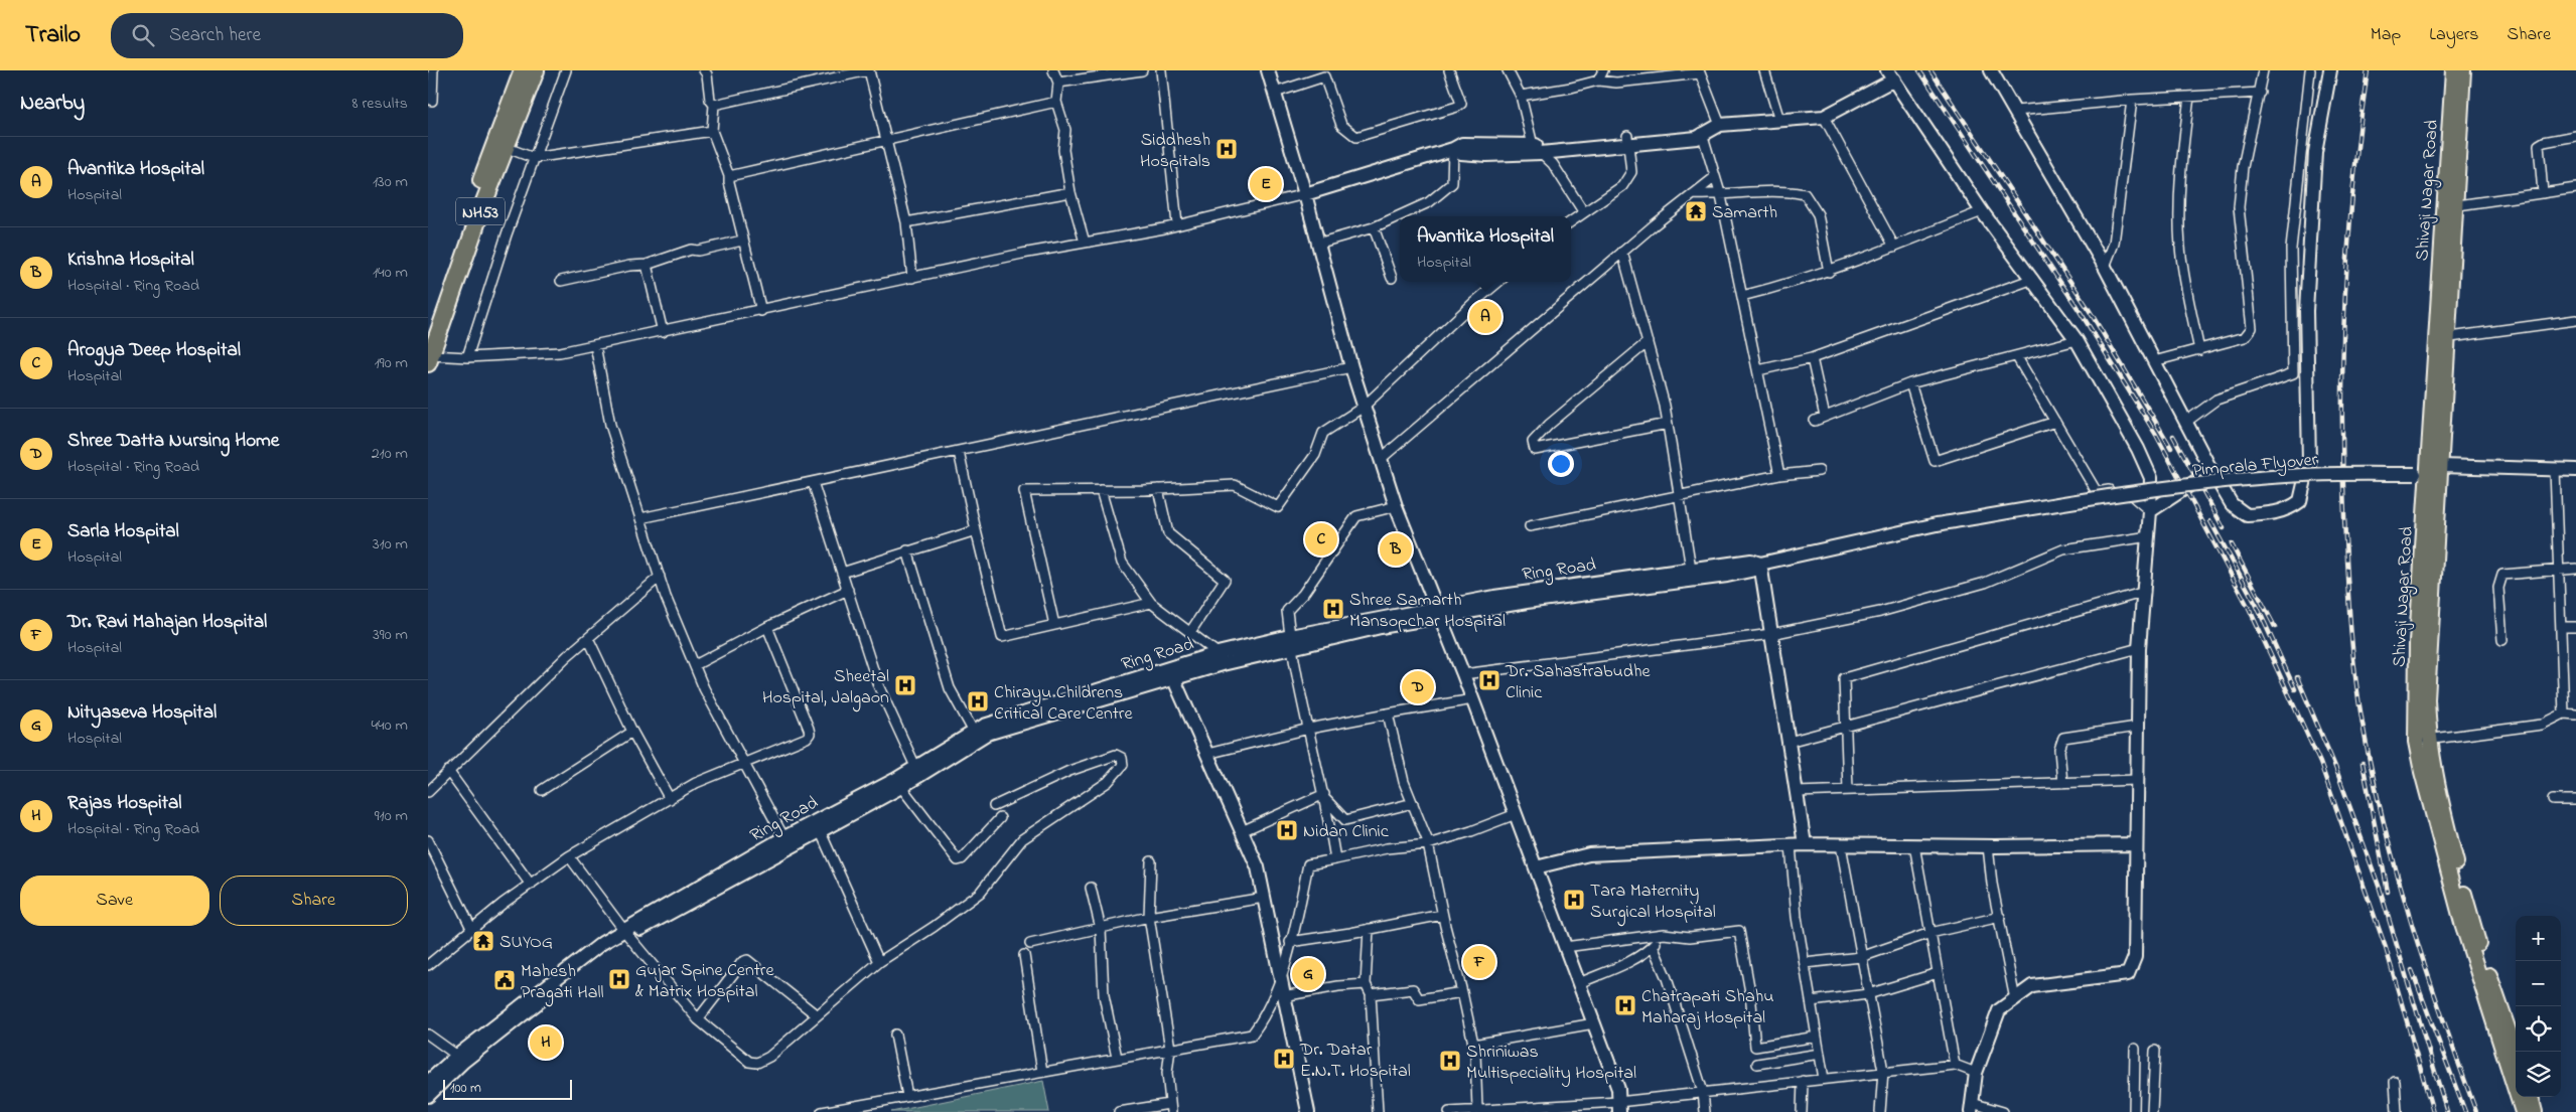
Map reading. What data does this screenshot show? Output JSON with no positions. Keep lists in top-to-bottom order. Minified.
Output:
{"streets":{"highway":["NH53"],"main road":["Shivaji Nagar Road","Pimprala Flyover","Ring Road"]},"crossings":[["Shivaji Nagar Road","Pimprala Flyover"],["Pimprala Flyover","Ring Road"]],"places":{"hospital":["Siddhesh Hospitals","Shree Samarth Mansopchar Hospital","Dr. Sahastrabudhe Clinic","Sheetal Hospital, Jalgaon","Chirayu Childrens Critical Care Centre","Nidan Clinic","Tara Maternity Surgical Hospital","Gujar Spine Centre & Matrix Hospital","Chatrapati Shahu Maharaj Hospital","Dr. Datar E.N.T. Hospital","Shriniwas Multispeciality Hospital"],"temple":["Samarth","SUYOG"],"public building":["Mahesh Pragati Hall"]},"scale_bar":"100 m","page":{"header":"Trailo","search":"Search here","nav":["Map","Layers","Share"],"heading":["Nearby","8 results"],"list":[{"mark":"A","name":"Avantika Hospital","note":"Hospital","value":"130 m"},{"mark":"B","name":"Krishna Hospital","note":"Hospital · Ring Road","value":"140 m"},{"mark":"C","name":"Arogya Deep Hospital","note":"Hospital","value":"190 m"},{"mark":"D","name":"Shree Datta Nursing Home","note":"Hospital · Ring Road","value":"210 m"},{"mark":"E","name":"Sarla Hospital","note":"Hospital","value":"310 m"},{"mark":"F","name":"Dr. Ravi Mahajan Hospital","note":"Hospital","value":"390 m"},{"mark":"G","name":"Nityaseva Hospital","note":"Hospital","value":"440 m"},{"mark":"H","name":"Rajas Hospital","note":"Hospital · Ring Road","value":"910 m"}],"pins":["E","A","C","B","D","F","G","H"],"popup":["Avantika Hospital","Hospital"],"buttons":["Save","Share"],"map_buttons":["+","−"],"scale":"100 m"}}
